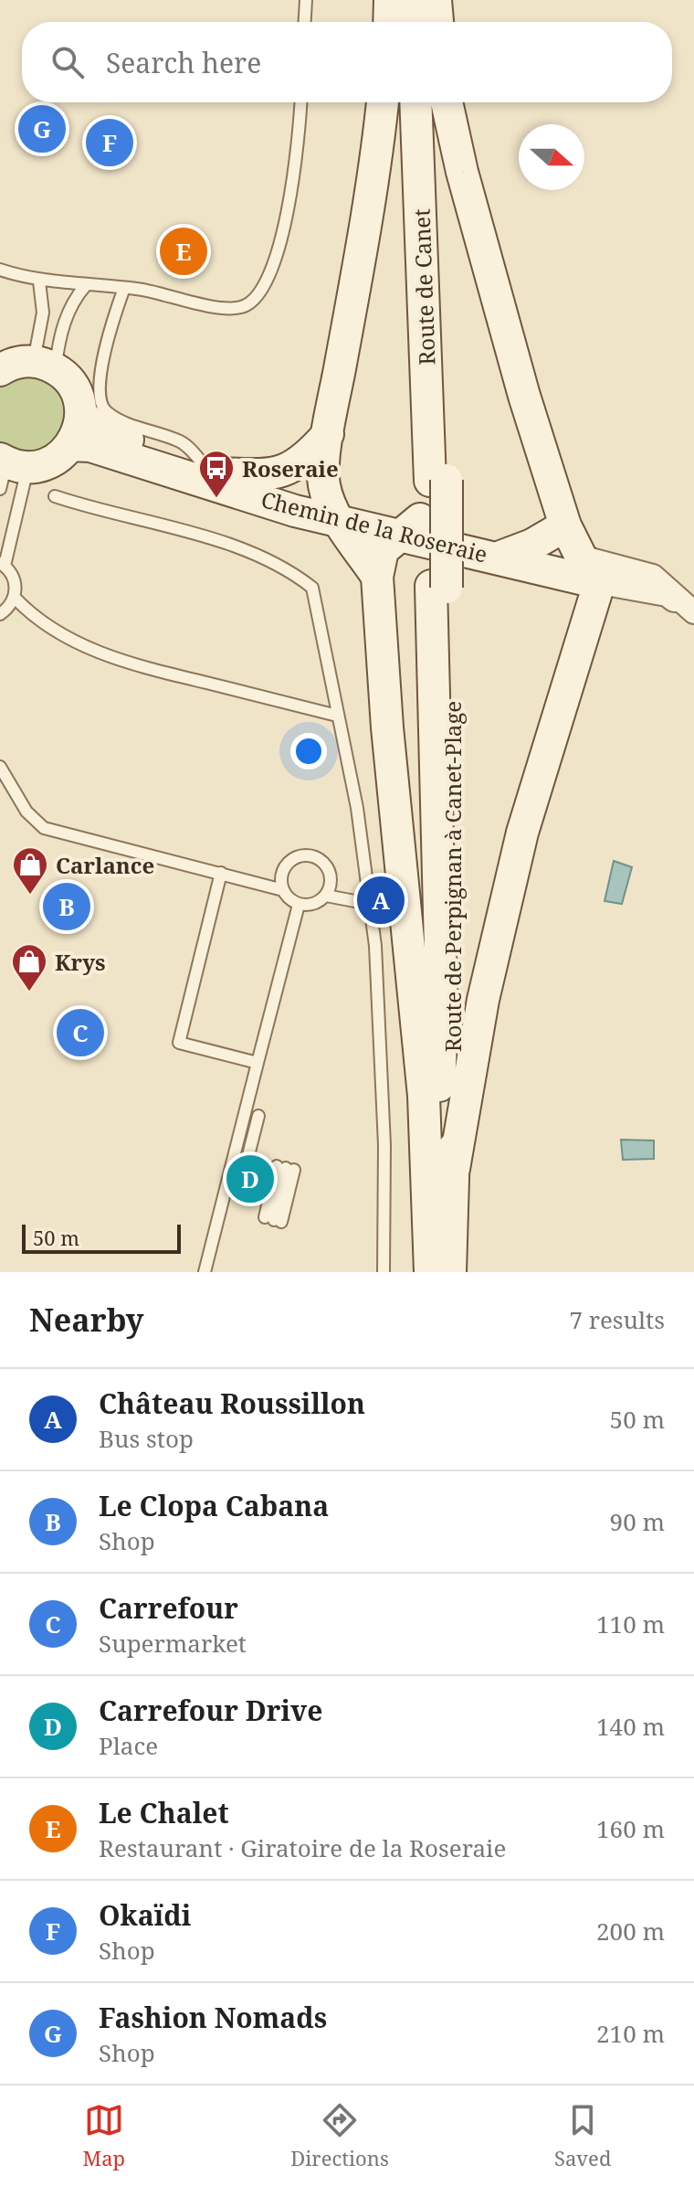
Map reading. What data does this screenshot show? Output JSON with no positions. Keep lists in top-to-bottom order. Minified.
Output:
{"streets":{"main road":["Route de Canet","Chemin de la Roseraie","Route de Perpignan à Canet-Plage"]},"crossings":[["Route de Canet","Route de Perpignan à Canet-Plage"]],"places":{"bus stop":["Roseraie"],"shop":["Carlance","Krys"]},"scale_bar":"50 m","north":"right","page":{"search":"Search here","pins":["G","F","E","A","B","C","D"],"scale":"50 m","heading":["Nearby","7 results"],"list":[{"mark":"A","name":"Château Roussillon","note":"Bus stop","value":"50 m"},{"mark":"B","name":"Le Clopa Cabana","note":"Shop","value":"90 m"},{"mark":"C","name":"Carrefour","note":"Supermarket","value":"110 m"},{"mark":"D","name":"Carrefour Drive","note":"Place","value":"140 m"},{"mark":"E","name":"Le Chalet","note":"Restaurant · Giratoire de la Roseraie","value":"160 m"},{"mark":"F","name":"Okaïdi","note":"Shop","value":"200 m"},{"mark":"G","name":"Fashion Nomads","note":"Shop","value":"210 m"}],"nav":["Map","Directions","Saved"]}}
